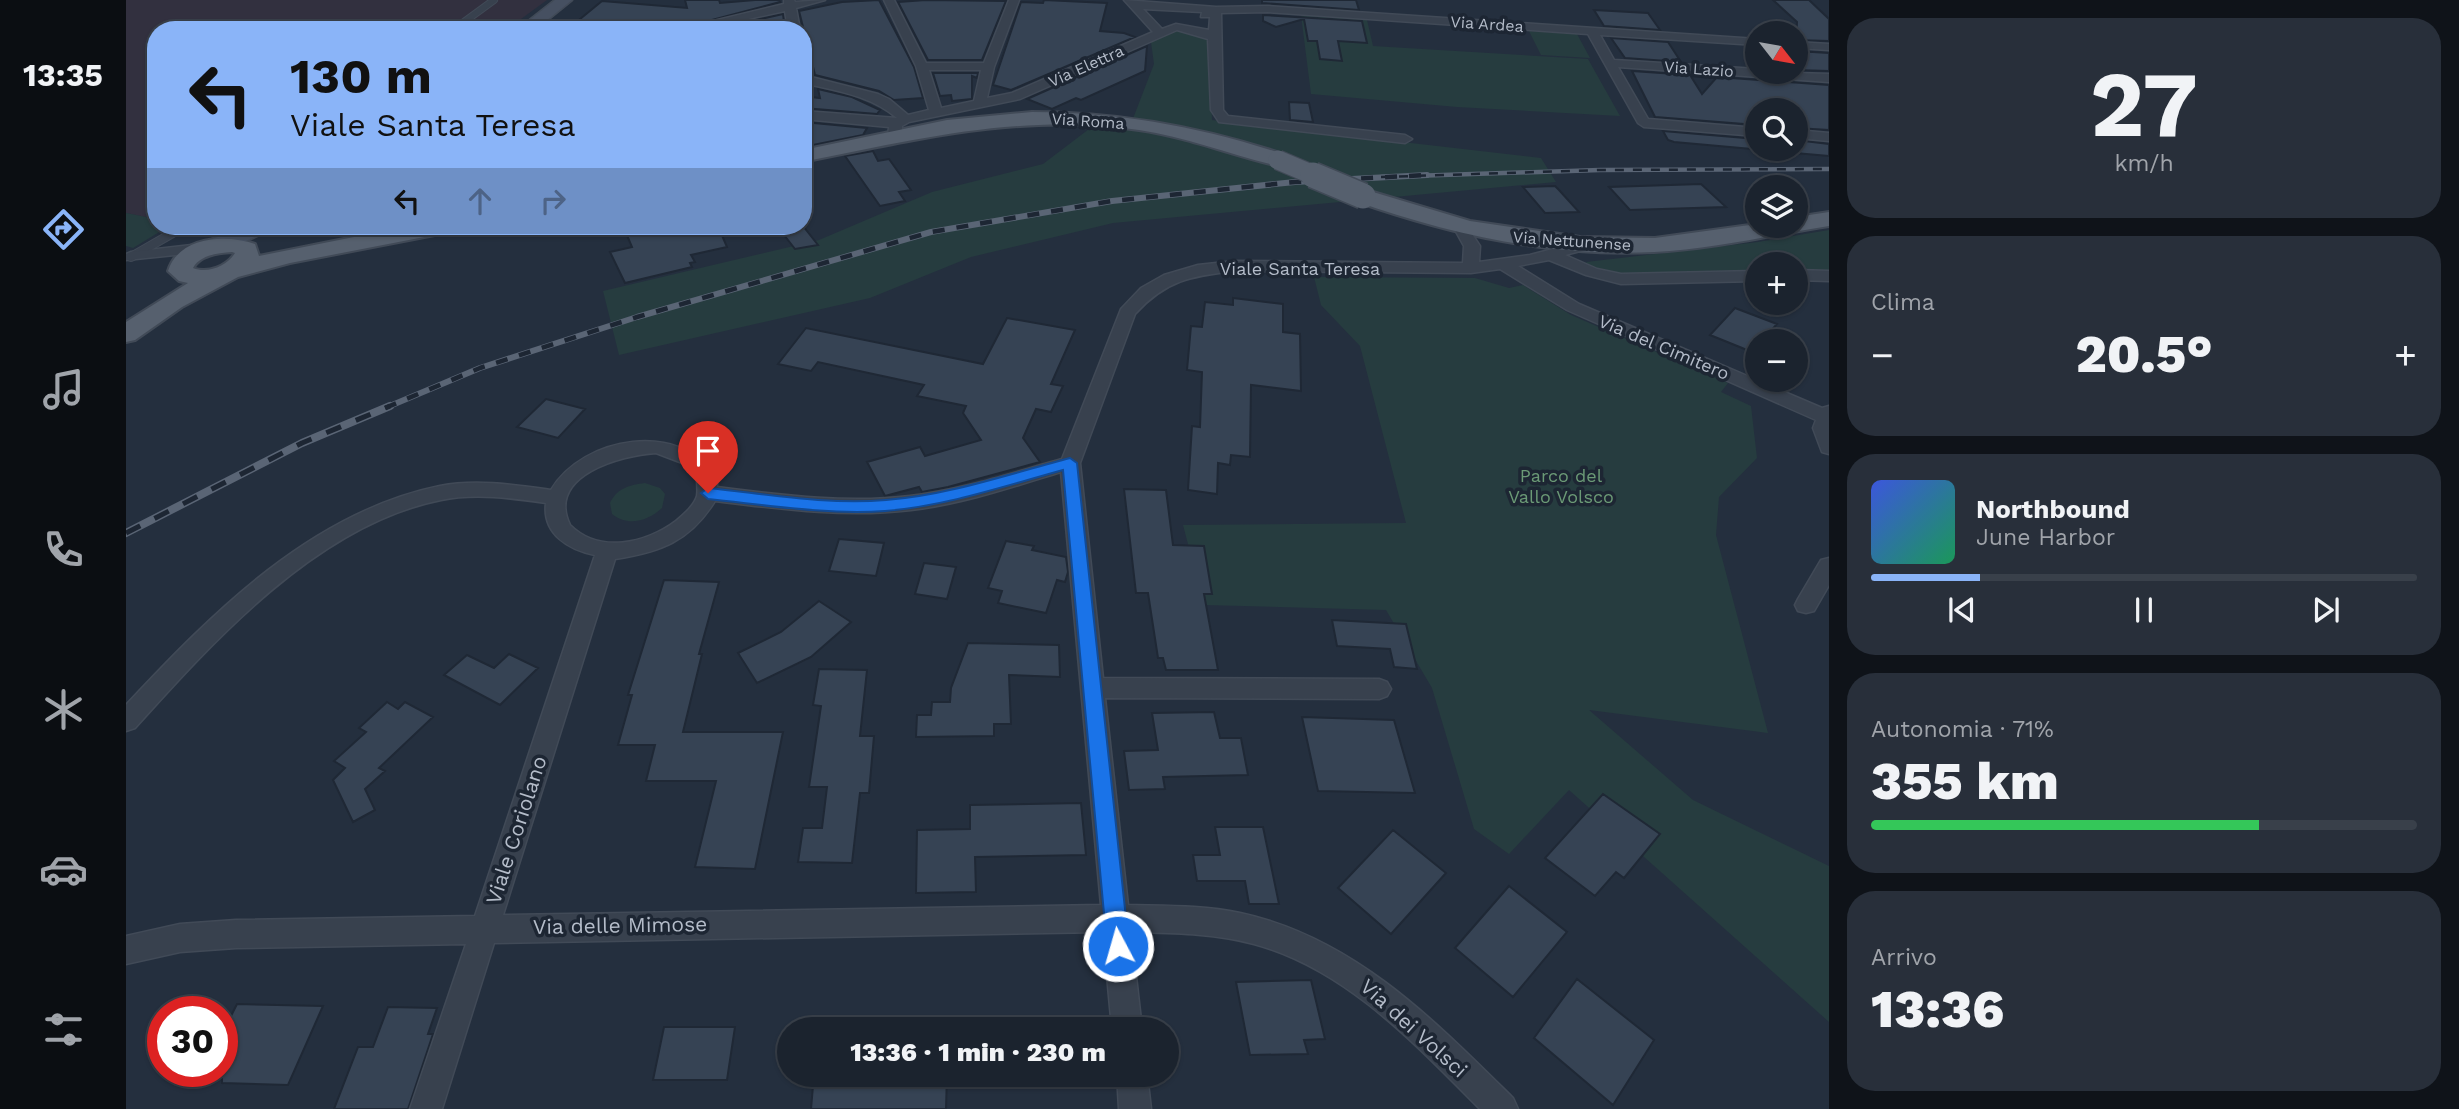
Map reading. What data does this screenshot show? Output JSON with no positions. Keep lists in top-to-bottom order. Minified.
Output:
{"streets":{"main road":["Via Roma","Via Nettunense"],"street":["Via Ardea","Via Elettra","Via Lazio","Viale Santa Teresa","Via del Cimitero","Viale Coriolano","Via delle Mimose","Via dei Volsci"]},"crossings":[["Via Ardea","Via Elettra"],["Via Elettra","Via Roma"],["Via Roma","Via Nettunense"],["Via Nettunense","Viale Santa Teresa"],["Viale Santa Teresa","Via del Cimitero"],["Viale Coriolano","Via delle Mimose"],["Via delle Mimose","Via dei Volsci"]],"parks":["Parco del Vallo Volsco"],"north":"bottom right","page":{"tabs":"13:35","tile":[["27","km/h"],"Clima",["Autonomia · 71%","355 km"],["Arrivo","13:36"]],"map_buttons":["+","−"],"turn":["130 m","Viale Santa Teresa"],"heat":["−","20.5°","+"],"song":["Northbound","June Harbor"],"limit":"30","trip":"13:36 · 1 min · 230 m"}}
